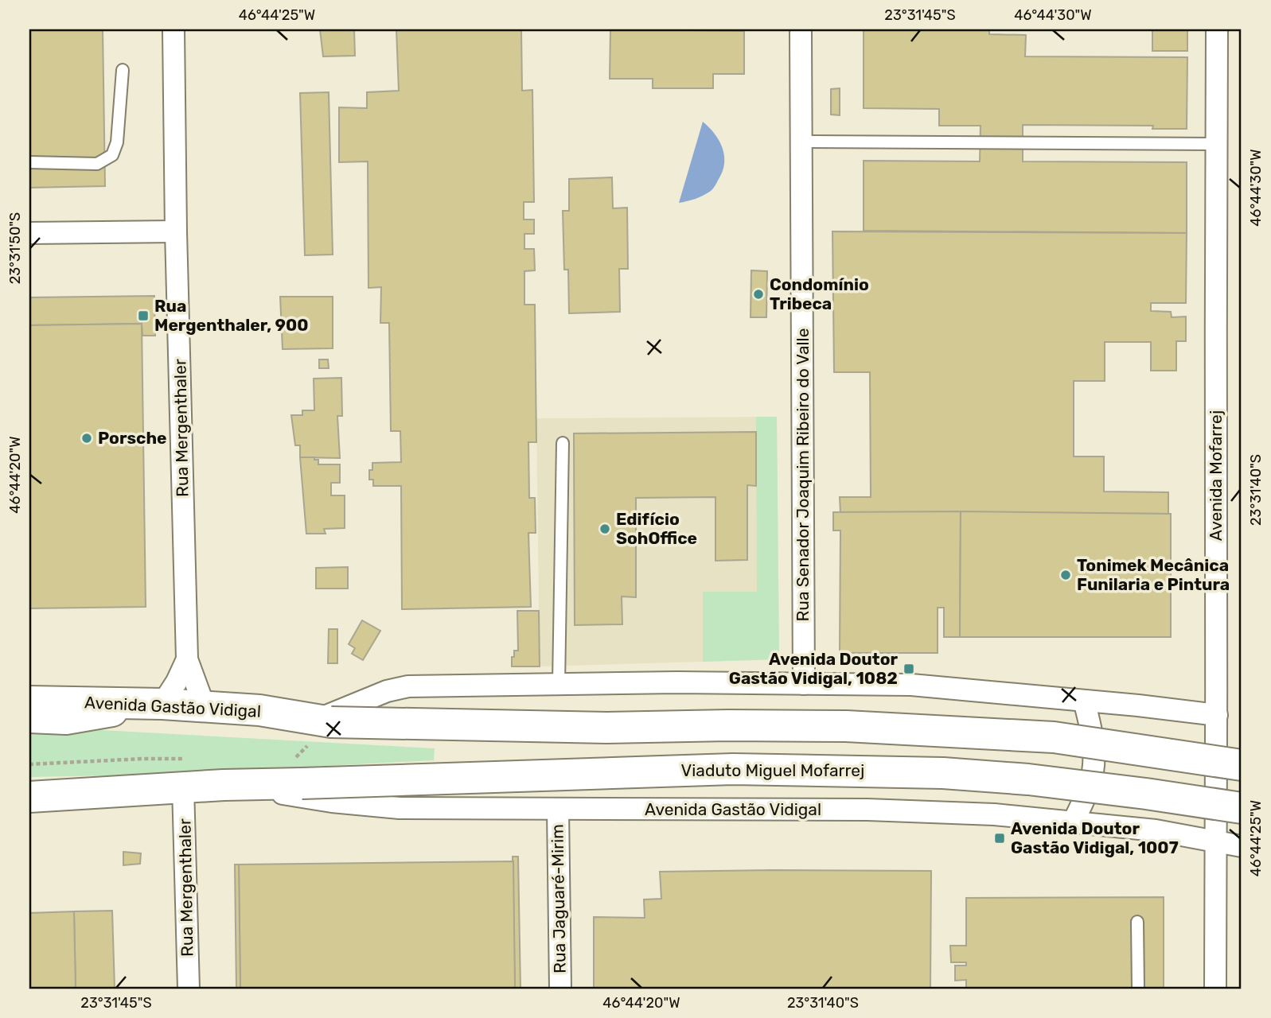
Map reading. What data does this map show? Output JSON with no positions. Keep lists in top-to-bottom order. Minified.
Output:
{"streets":{"main road":["Avenida Gastão Vidigal","Viaduto Miguel Mofarrej"],"street":["Rua Mergenthaler","Rua Senador Joaquim Ribeiro do Valle","Avenida Mofarrej","Rua Jaguaré-Mirim"]},"crossings":[["Rua Mergenthaler","Avenida Gastão Vidigal"],["Avenida Mofarrej","Avenida Gastão Vidigal"],["Avenida Gastão Vidigal","Viaduto Miguel Mofarrej"],["Avenida Gastão Vidigal","Rua Jaguaré-Mirim"]],"places":{"other":["Condomínio Tribeca","Porsche","Edifício SohOffice","Tonimek Mecânica Funilaria e Pintura"],"transit":["Rua Mergenthaler, 900","Avenida Doutor Gastão Vidigal, 1082","Avenida Doutor Gastão Vidigal, 1007"]},"coordinates":["46°44'25\"W","23°31'45\"S","46°44'30\"W","23°31'50\"S","46°44'20\"W","23°31'40\"S"]}
